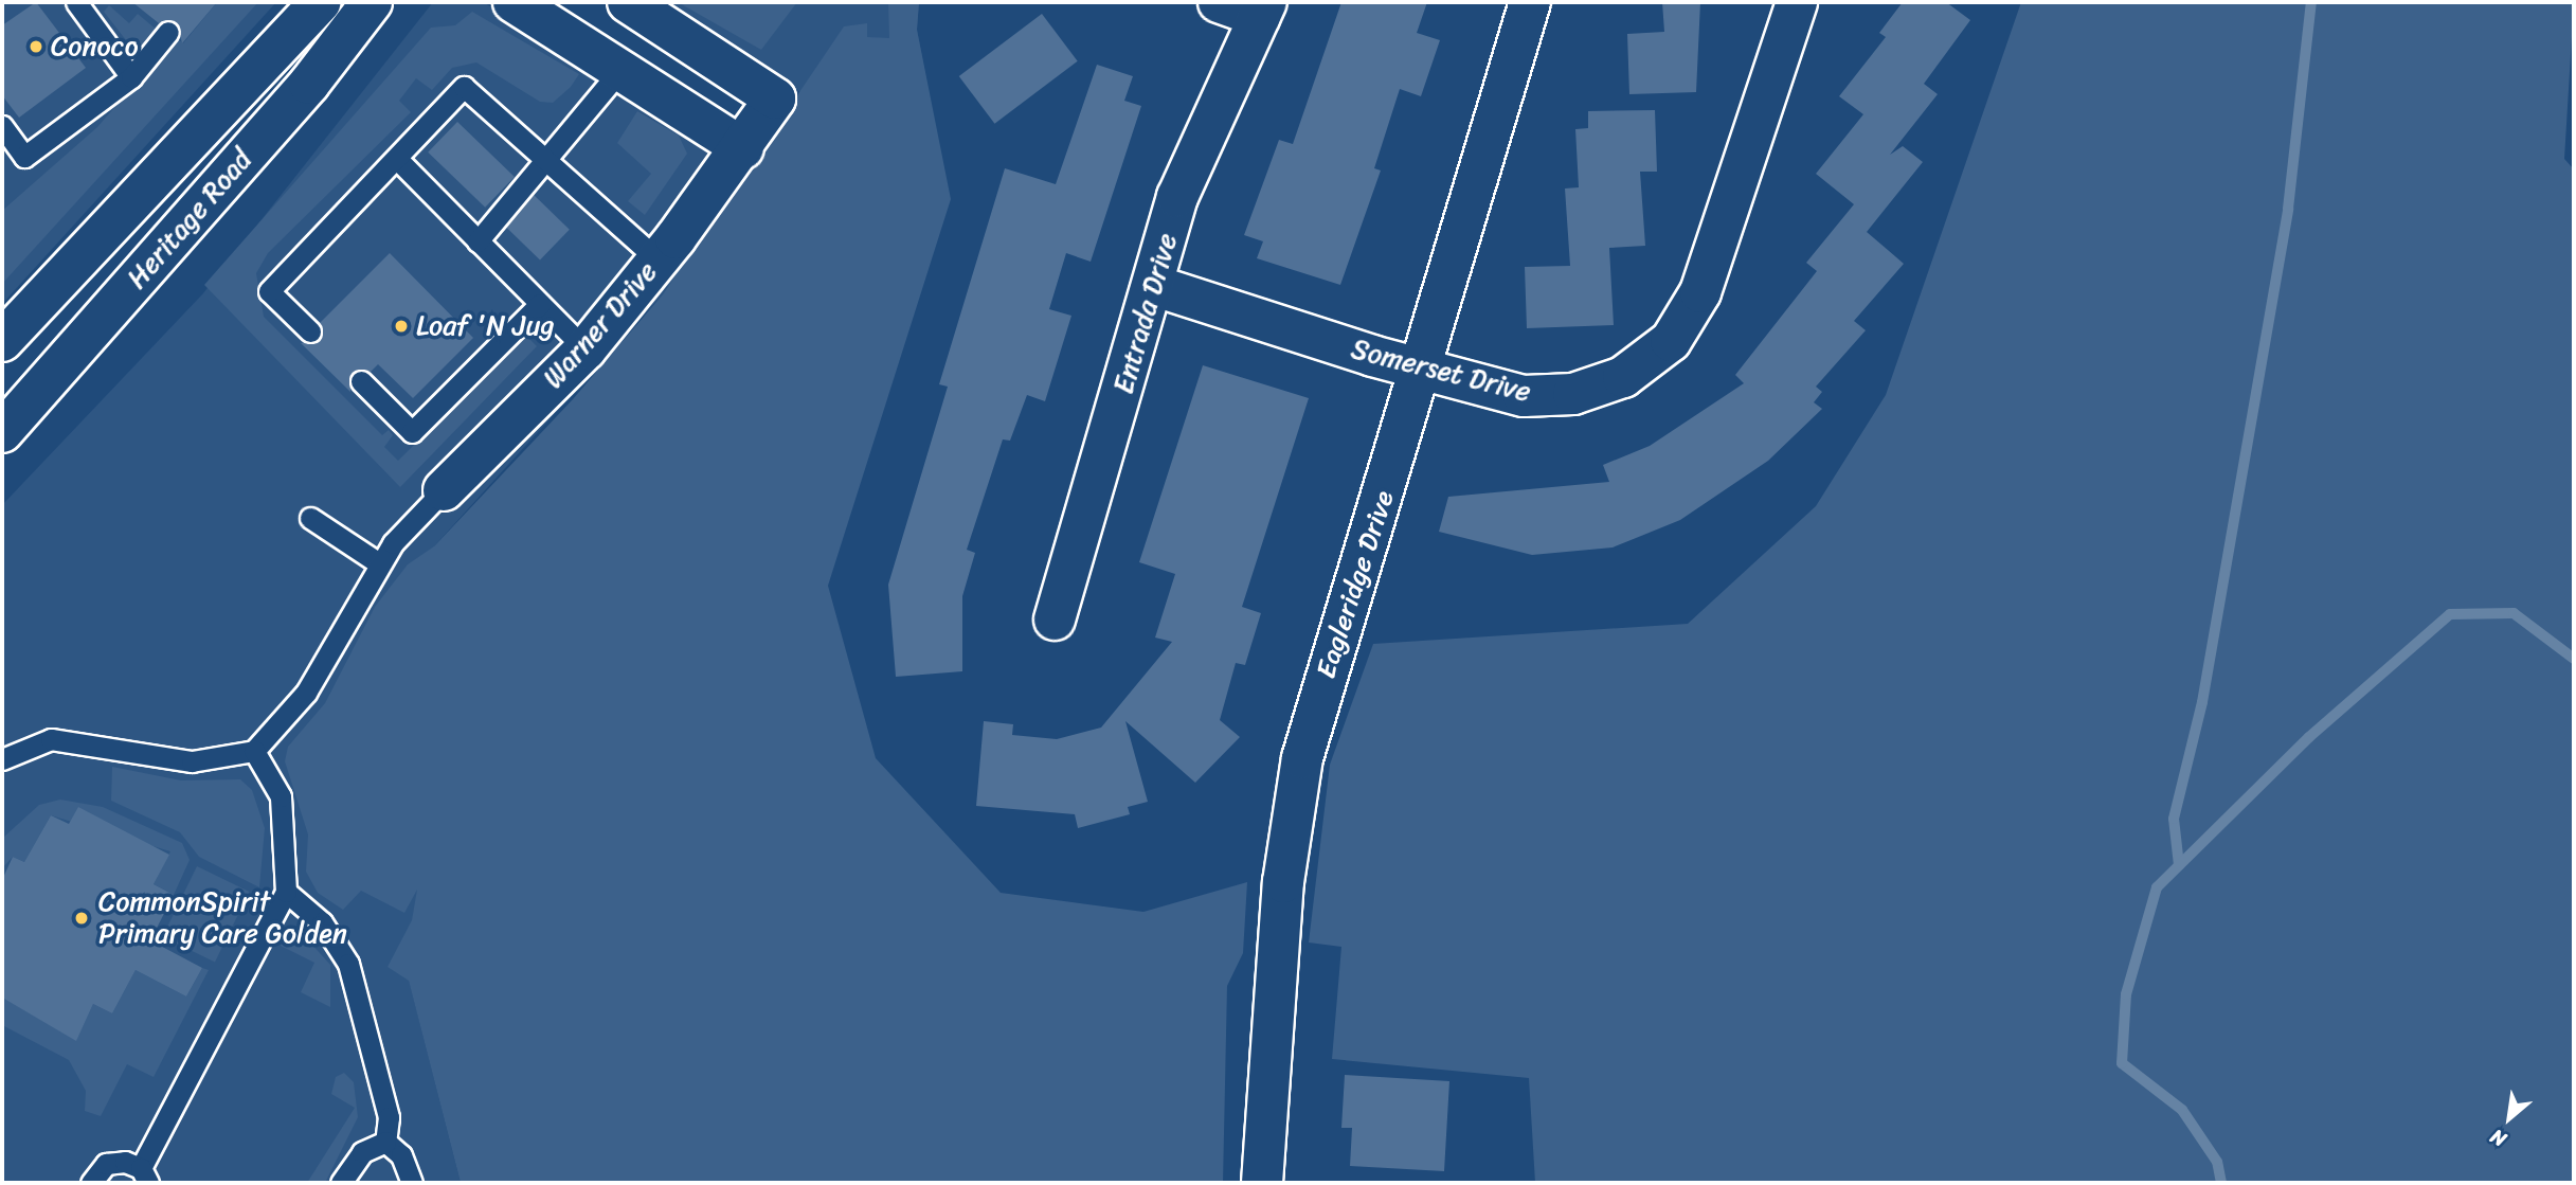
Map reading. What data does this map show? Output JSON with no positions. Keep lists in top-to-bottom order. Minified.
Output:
{"streets":{"street":["Heritage Road","Entrada Drive","Warner Drive","Somerset Drive","Eagleridge Drive"]},"crossings":[["Entrada Drive","Somerset Drive"],["Somerset Drive","Eagleridge Drive"]],"places":["Conoco","Loaf 'N Jug","CommonSpirit Primary Care Golden"],"north":"bottom left"}
